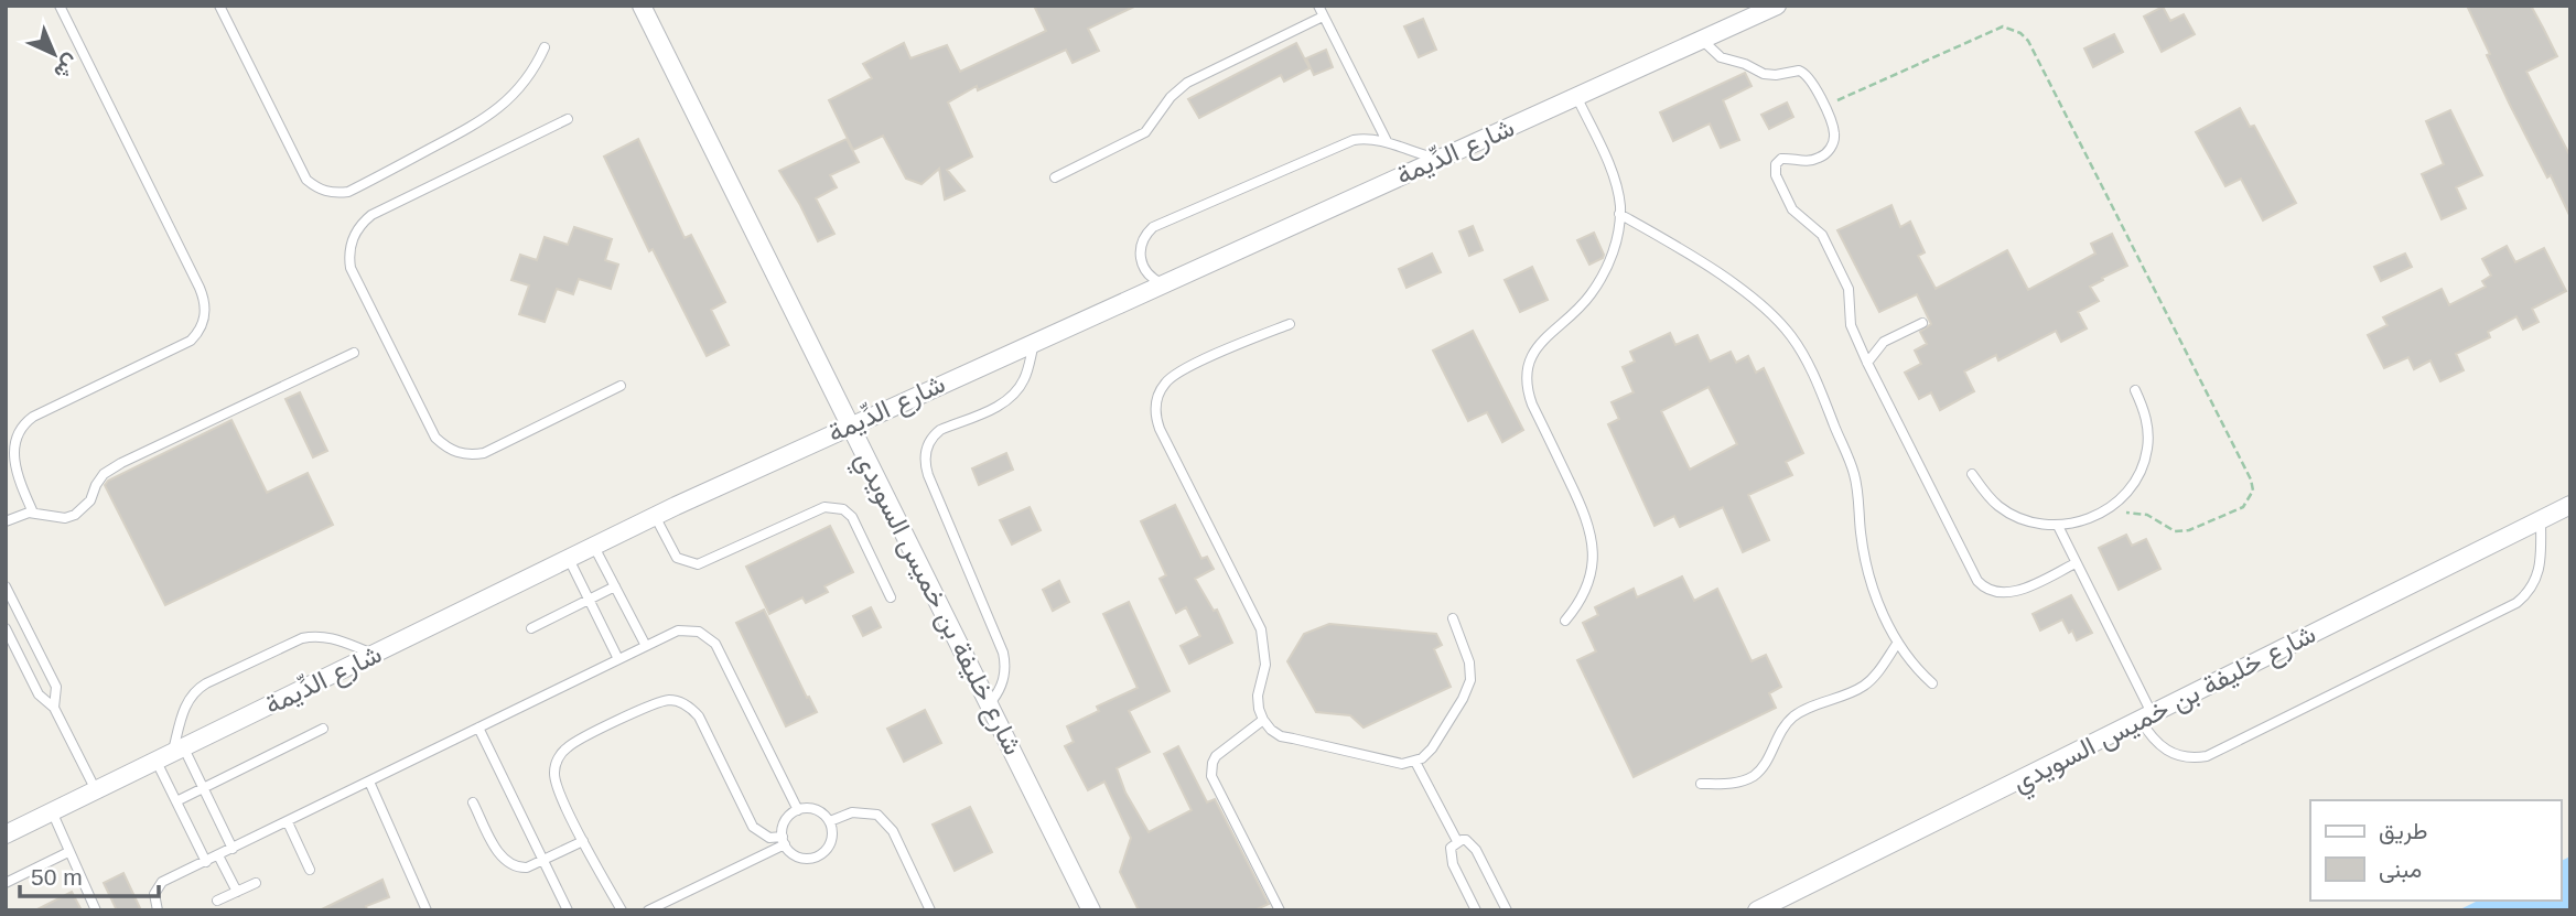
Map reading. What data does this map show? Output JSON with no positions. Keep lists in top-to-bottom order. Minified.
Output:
{"streets":{"street":["شارع الدِّيمة","شارع خليفة بن خميس السويدي"]},"crossings":[["شارع الدِّيمة","شارع خليفة بن خميس السويدي"]],"legend":["طريق","مبنى"],"scale_bar":"50 m","north":"bottom right"}
